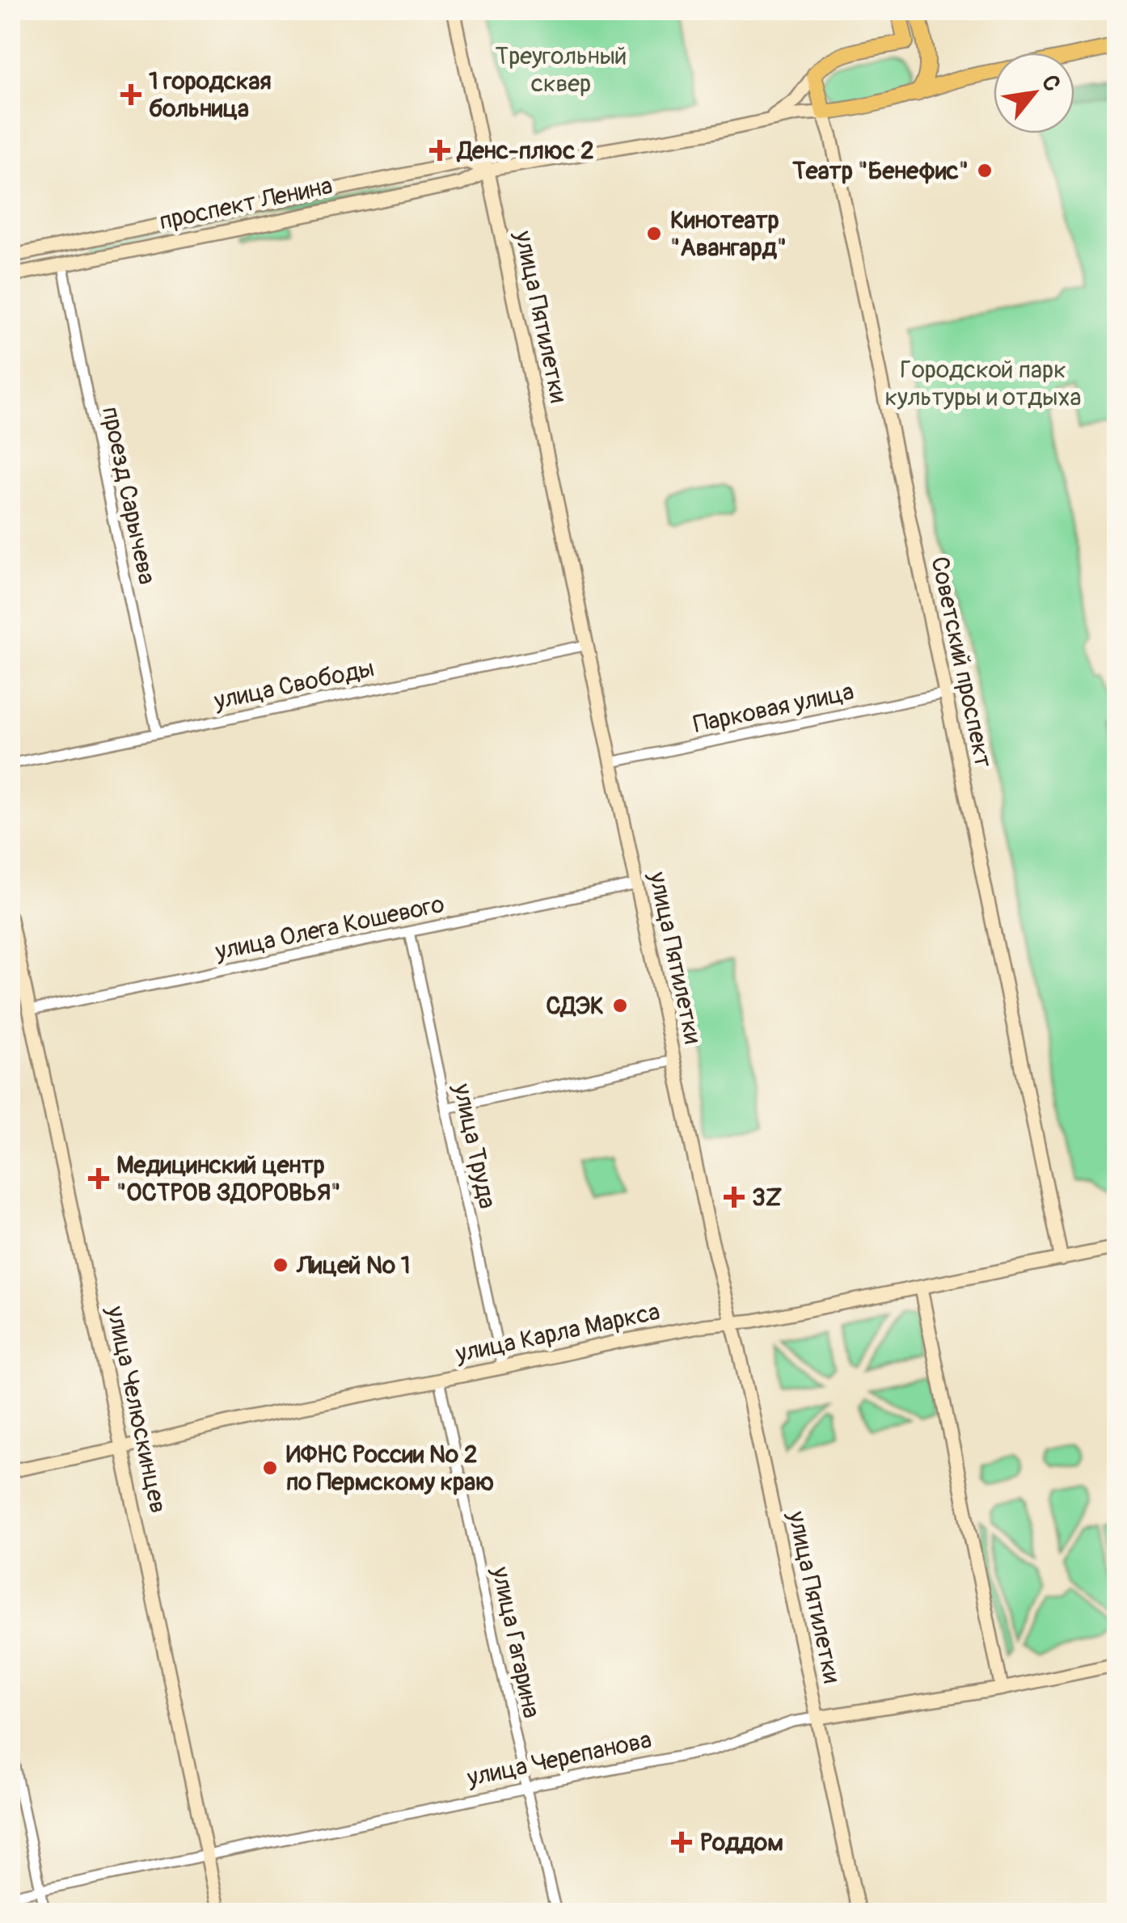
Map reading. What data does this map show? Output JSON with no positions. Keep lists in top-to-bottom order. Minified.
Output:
{"streets":{"main road":["проспект Ленина","улица Пятилетки","Советский проспект","улица Карла Маркса","улица Челюскинцев","улица Черепанова"],"street":["проезд Сарычева","улица Свободы","Парковая улица","улица Олега Кошевого","улица Труда","улица Гагарина"]},"crossings":[["проспект Ленина","улица Пятилетки"],["проспект Ленина","проезд Сарычева"],["проспект Ленина","Советский проспект"],["улица Пятилетки","улица Свободы"],["улица Пятилетки","Парковая улица"],["улица Пятилетки","улица Олега Кошевого"],["улица Пятилетки","улица Карла Маркса"],["улица Пятилетки","улица Черепанова"],["проезд Сарычева","улица Свободы"],["Советский проспект","Парковая улица"],["Советский проспект","улица Карла Маркса"],["улица Олега Кошевого","улица Труда"],["улица Олега Кошевого","улица Челюскинцев"],["улица Труда","улица Карла Маркса"],["улица Карла Маркса","улица Челюскинцев"],["улица Карла Маркса","улица Гагарина"],["улица Челюскинцев","улица Черепанова"],["улица Гагарина","улица Черепанова"]],"parks":["Треугольный сквер","Городской парк культуры и отдыха"],"places":{"health":["1 городская больница","Денс-плюс 2","Медицинский центр \"ОСТРОВ ЗДОРОВЬЯ\"","3Z","Роддом"],"other":["Театр \"Бенефис\"","Кинотеатр \"Авангард\"","СДЭК","Лицей № 1","ИФНС России № 2 по Пермскому краю"]},"north":"top right"}
